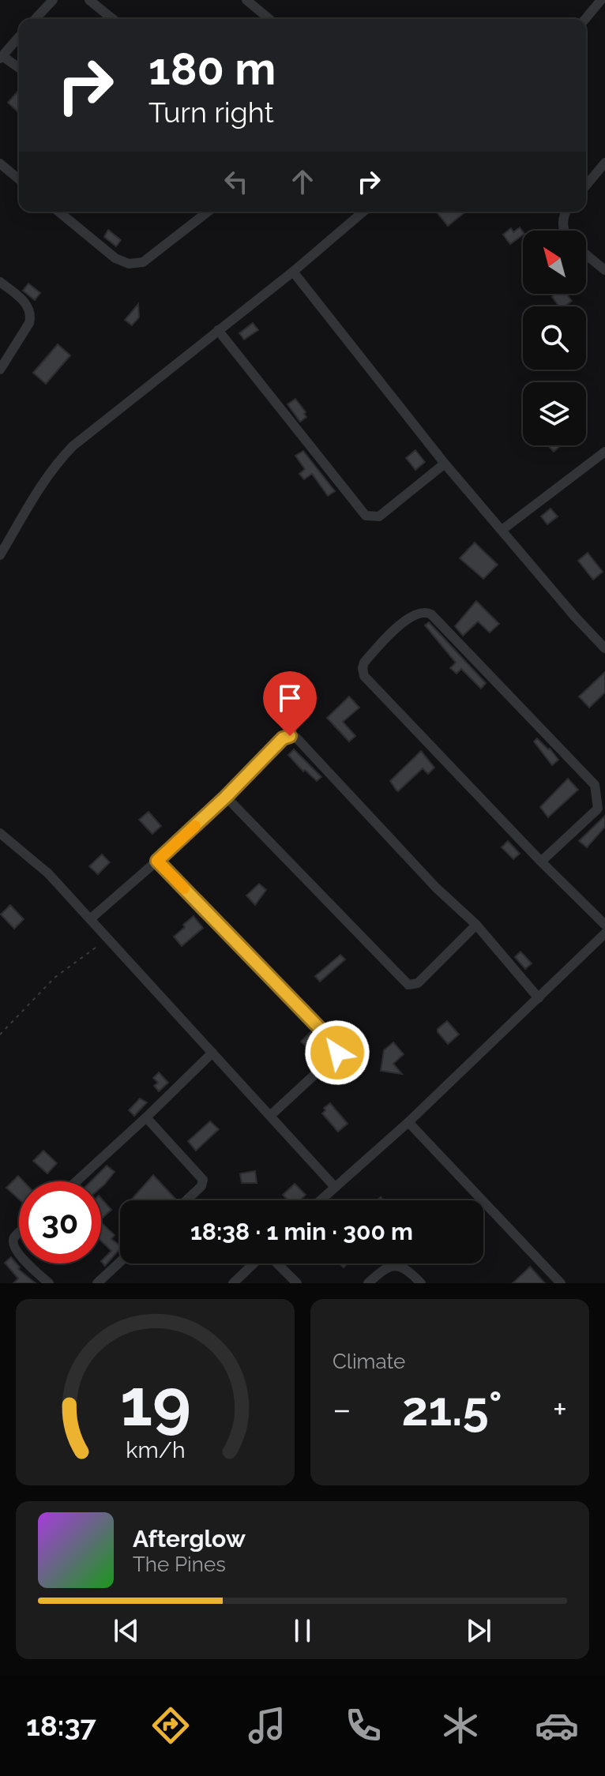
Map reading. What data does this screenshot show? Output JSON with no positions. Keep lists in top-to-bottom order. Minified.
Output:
{"north":"top left","page":{"turn":["180 m","Turn right"],"limit":"30","trip":"18:38 · 1 min · 300 m","tile":"Climate","heat":["−","21.5°","+"],"song":["Afterglow","The Pines"],"tabs":"18:37","gauge":["19","km/h"]}}
